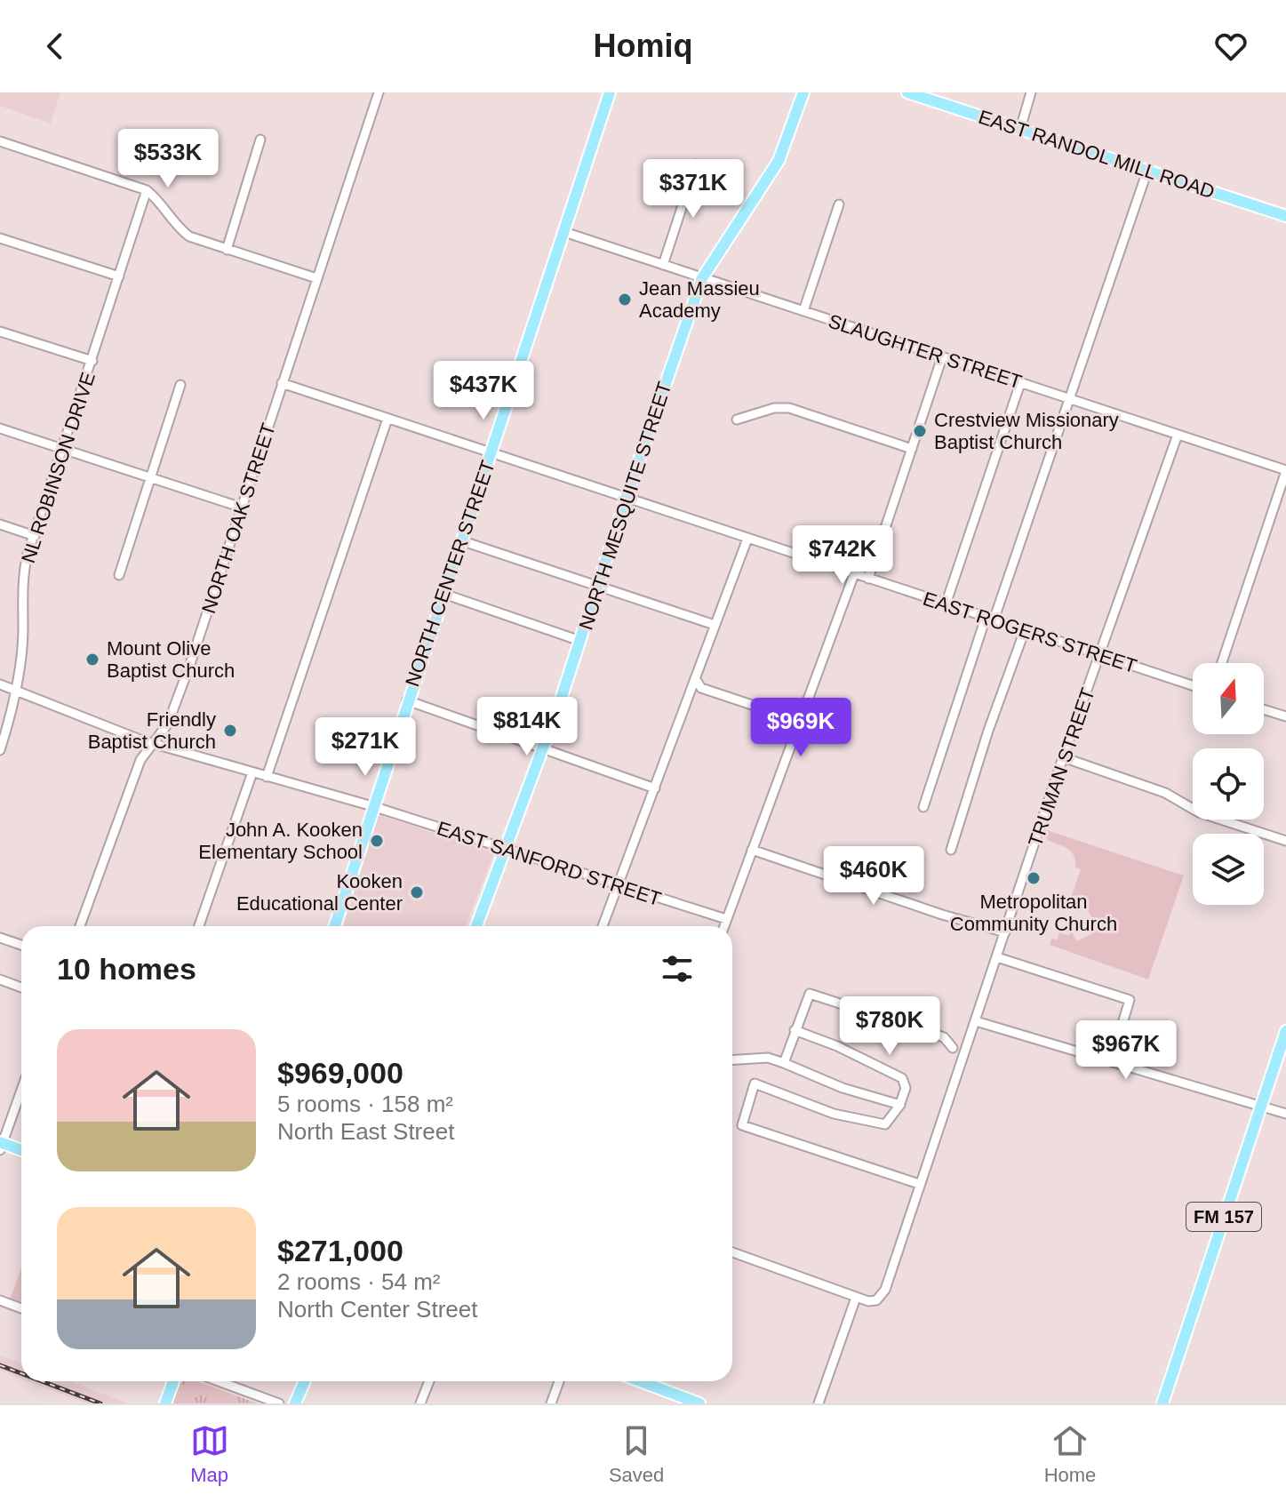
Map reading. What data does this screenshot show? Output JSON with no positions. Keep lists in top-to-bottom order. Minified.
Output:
{"streets":{"main road":["EAST RANDOL MILL ROAD","NORTH MESQUITE STREET","NORTH CENTER STREET","FM 157"],"street":["SLAUGHTER STREET","NL ROBINSON DRIVE","NORTH OAK STREET","EAST ROGERS STREET","TRUMAN STREET","EAST SANFORD STREET"]},"crossings":[["SLAUGHTER STREET","NORTH MESQUITE STREET"],["SLAUGHTER STREET","NORTH CENTER STREET"],["SLAUGHTER STREET","TRUMAN STREET"],["NL ROBINSON DRIVE","EAST SANFORD STREET"],["NORTH MESQUITE STREET","EAST ROGERS STREET"],["NORTH MESQUITE STREET","EAST SANFORD STREET"],["NORTH OAK STREET","EAST ROGERS STREET"],["NORTH OAK STREET","EAST SANFORD STREET"],["NORTH CENTER STREET","EAST ROGERS STREET"],["NORTH CENTER STREET","EAST SANFORD STREET"],["EAST ROGERS STREET","TRUMAN STREET"]],"places":["Jean Massieu Academy","Crestview Missionary Baptist Church","Mount Olive Baptist Church","Friendly Baptist Church","John A. Kooken Elementary School","Metropolitan Community Church","Kooken Educational Center"],"north":"top","page":{"header":"Homiq","price":["$533K","$371K","$437K","$742K","$814K","$969K","$271K","$460K","$780K","$967K"],"heading":"10 homes","list":[{"name":"$969,000","note":"5 rooms · 158 m² · North East Street"},{"name":"$271,000","note":"2 rooms · 54 m² · North Center Street"}],"tabs":["Map","Saved","Home"]}}
